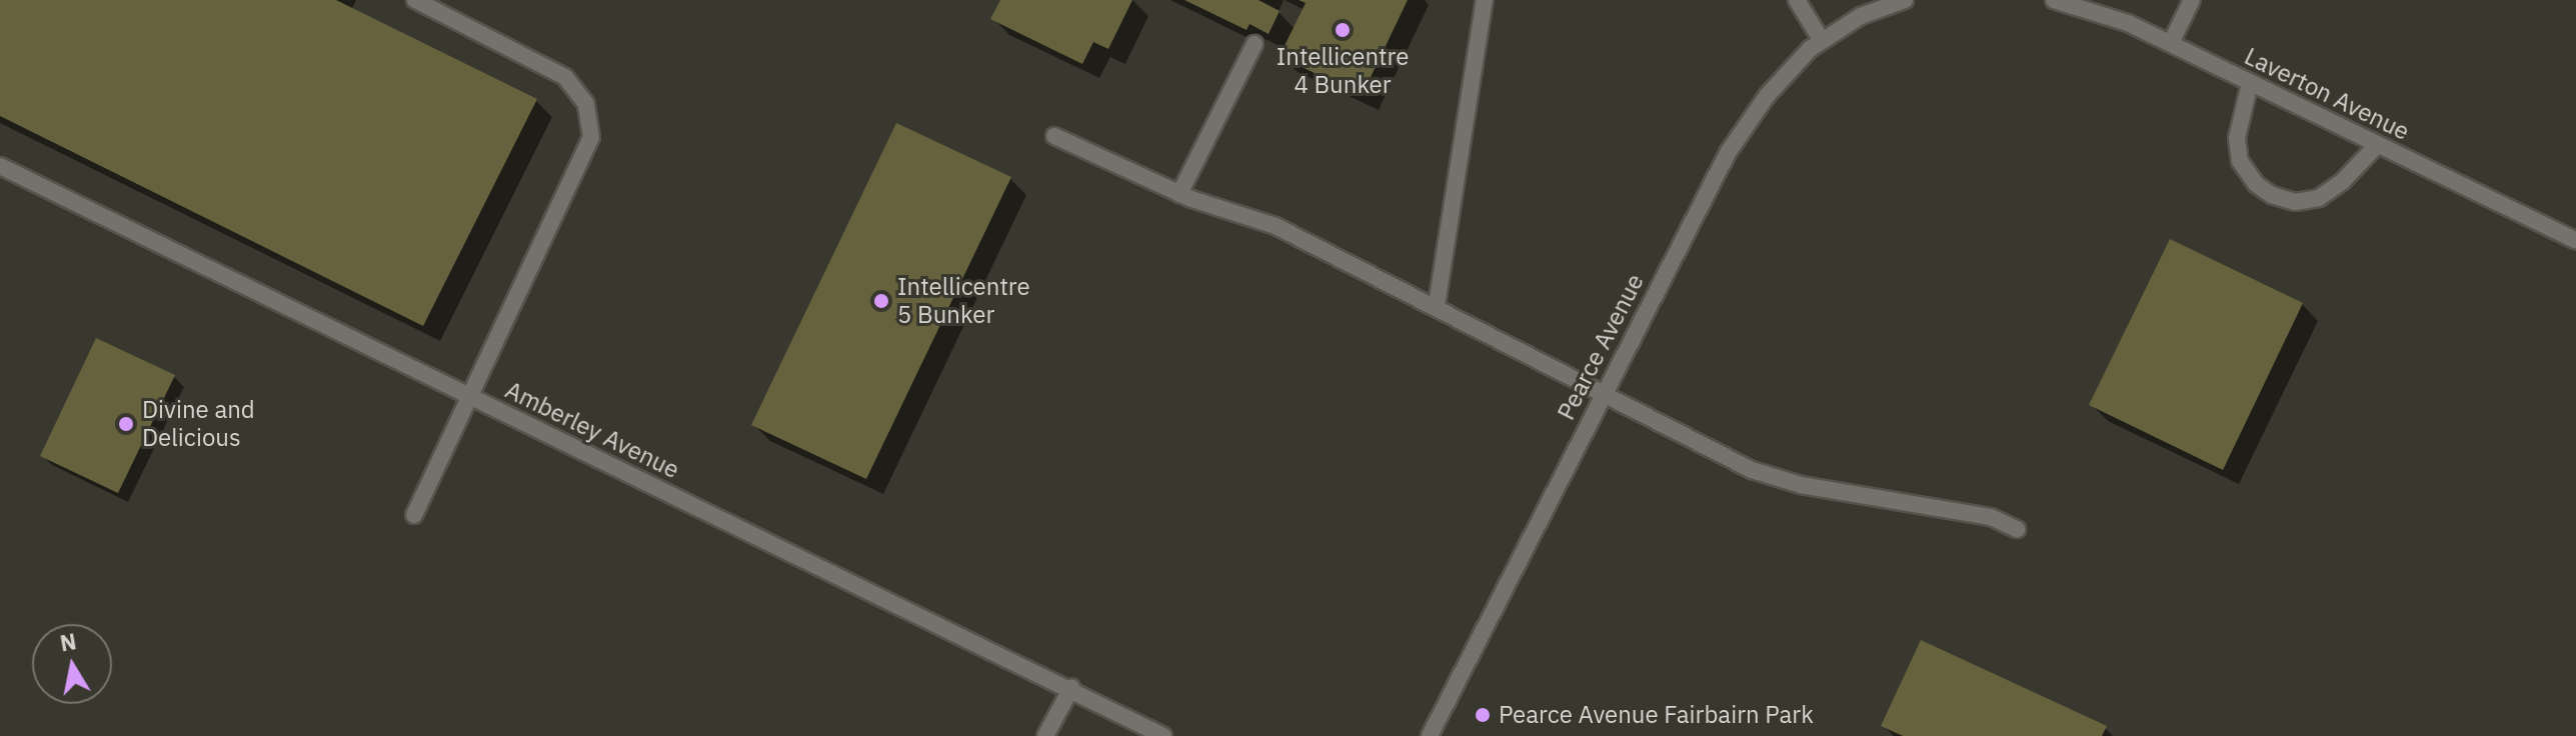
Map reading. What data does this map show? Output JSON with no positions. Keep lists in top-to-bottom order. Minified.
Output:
{"streets":{"street":["Laverton Avenue","Pearce Avenue","Amberley Avenue"]},"places":["Intellicentre 4 Bunker","Intellicentre 5 Bunker","Divine and Delicious","Pearce Avenue Fairbairn Park"],"north":"top"}
